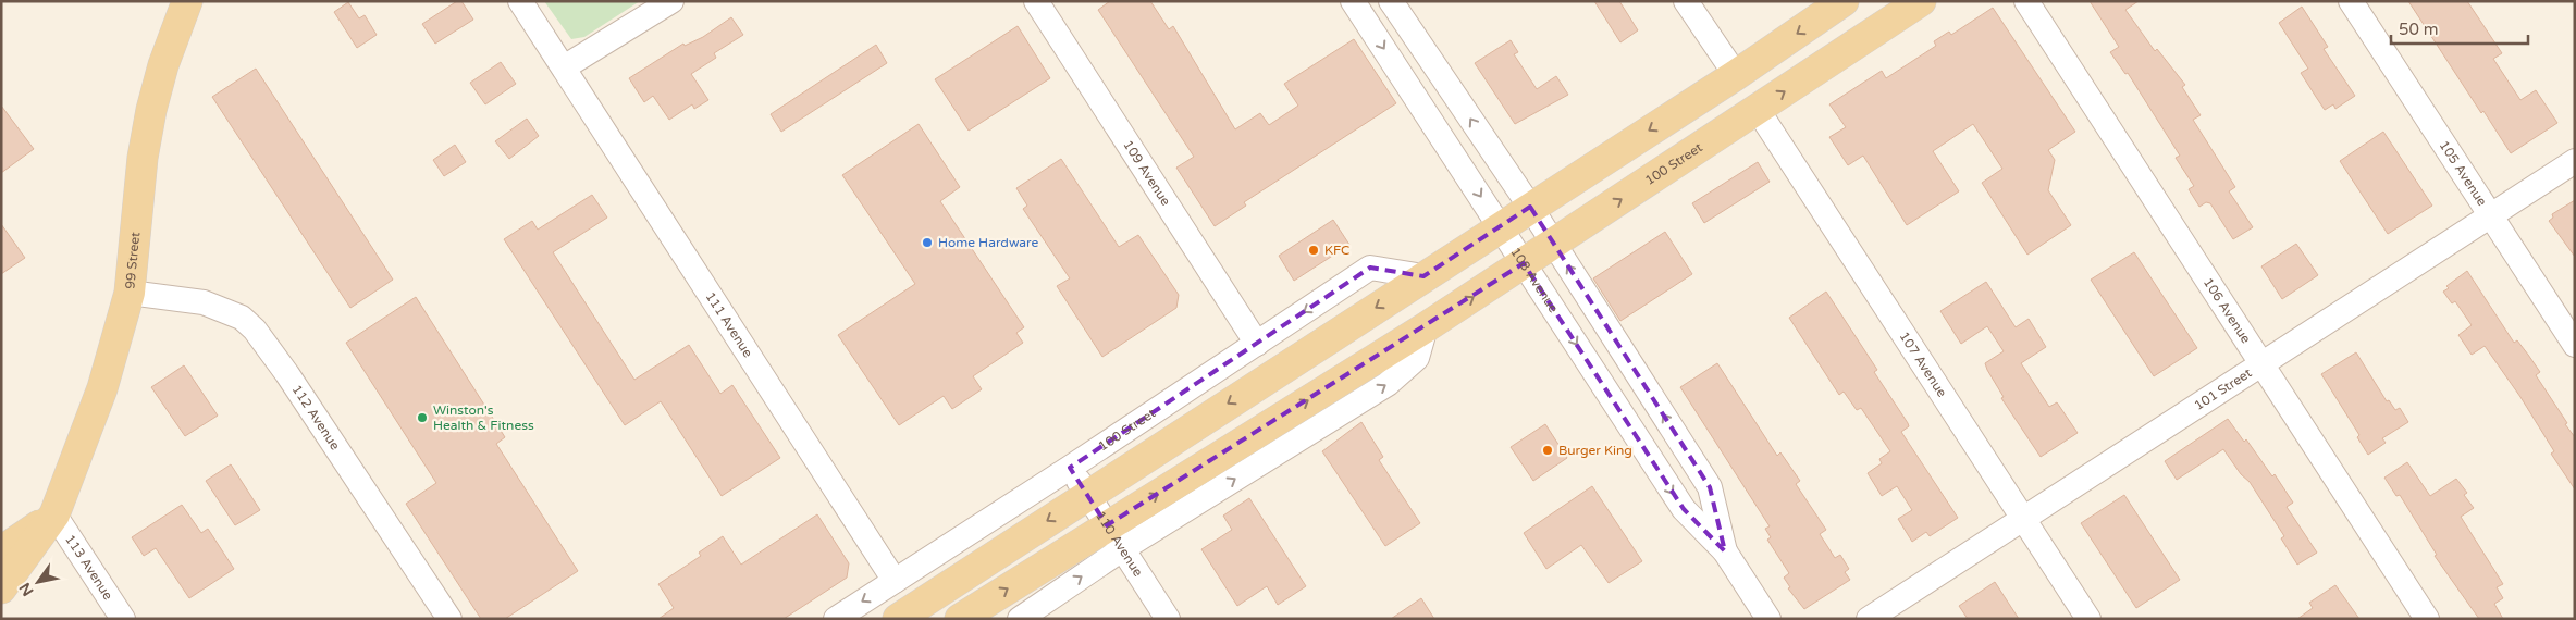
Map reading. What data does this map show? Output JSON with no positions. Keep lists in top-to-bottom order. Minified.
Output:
{"streets":{"main road":["100 Street","99 Street"],"street":["109 Avenue","105 Avenue","108 Avenue","106 Avenue","111 Avenue","107 Avenue","101 Street","112 Avenue","110 Avenue","113 Avenue"]},"crossings":[["100 Street","109 Avenue"],["100 Street","108 Avenue"],["100 Street","111 Avenue"],["100 Street","107 Avenue"],["100 Street","110 Avenue"],["105 Avenue","101 Street"],["99 Street","112 Avenue"],["99 Street","113 Avenue"],["106 Avenue","101 Street"],["107 Avenue","101 Street"]],"places":["Home Hardware","KFC","Winston's Health & Fitness","Burger King"],"scale_bar":"50 m","north":"bottom left"}
